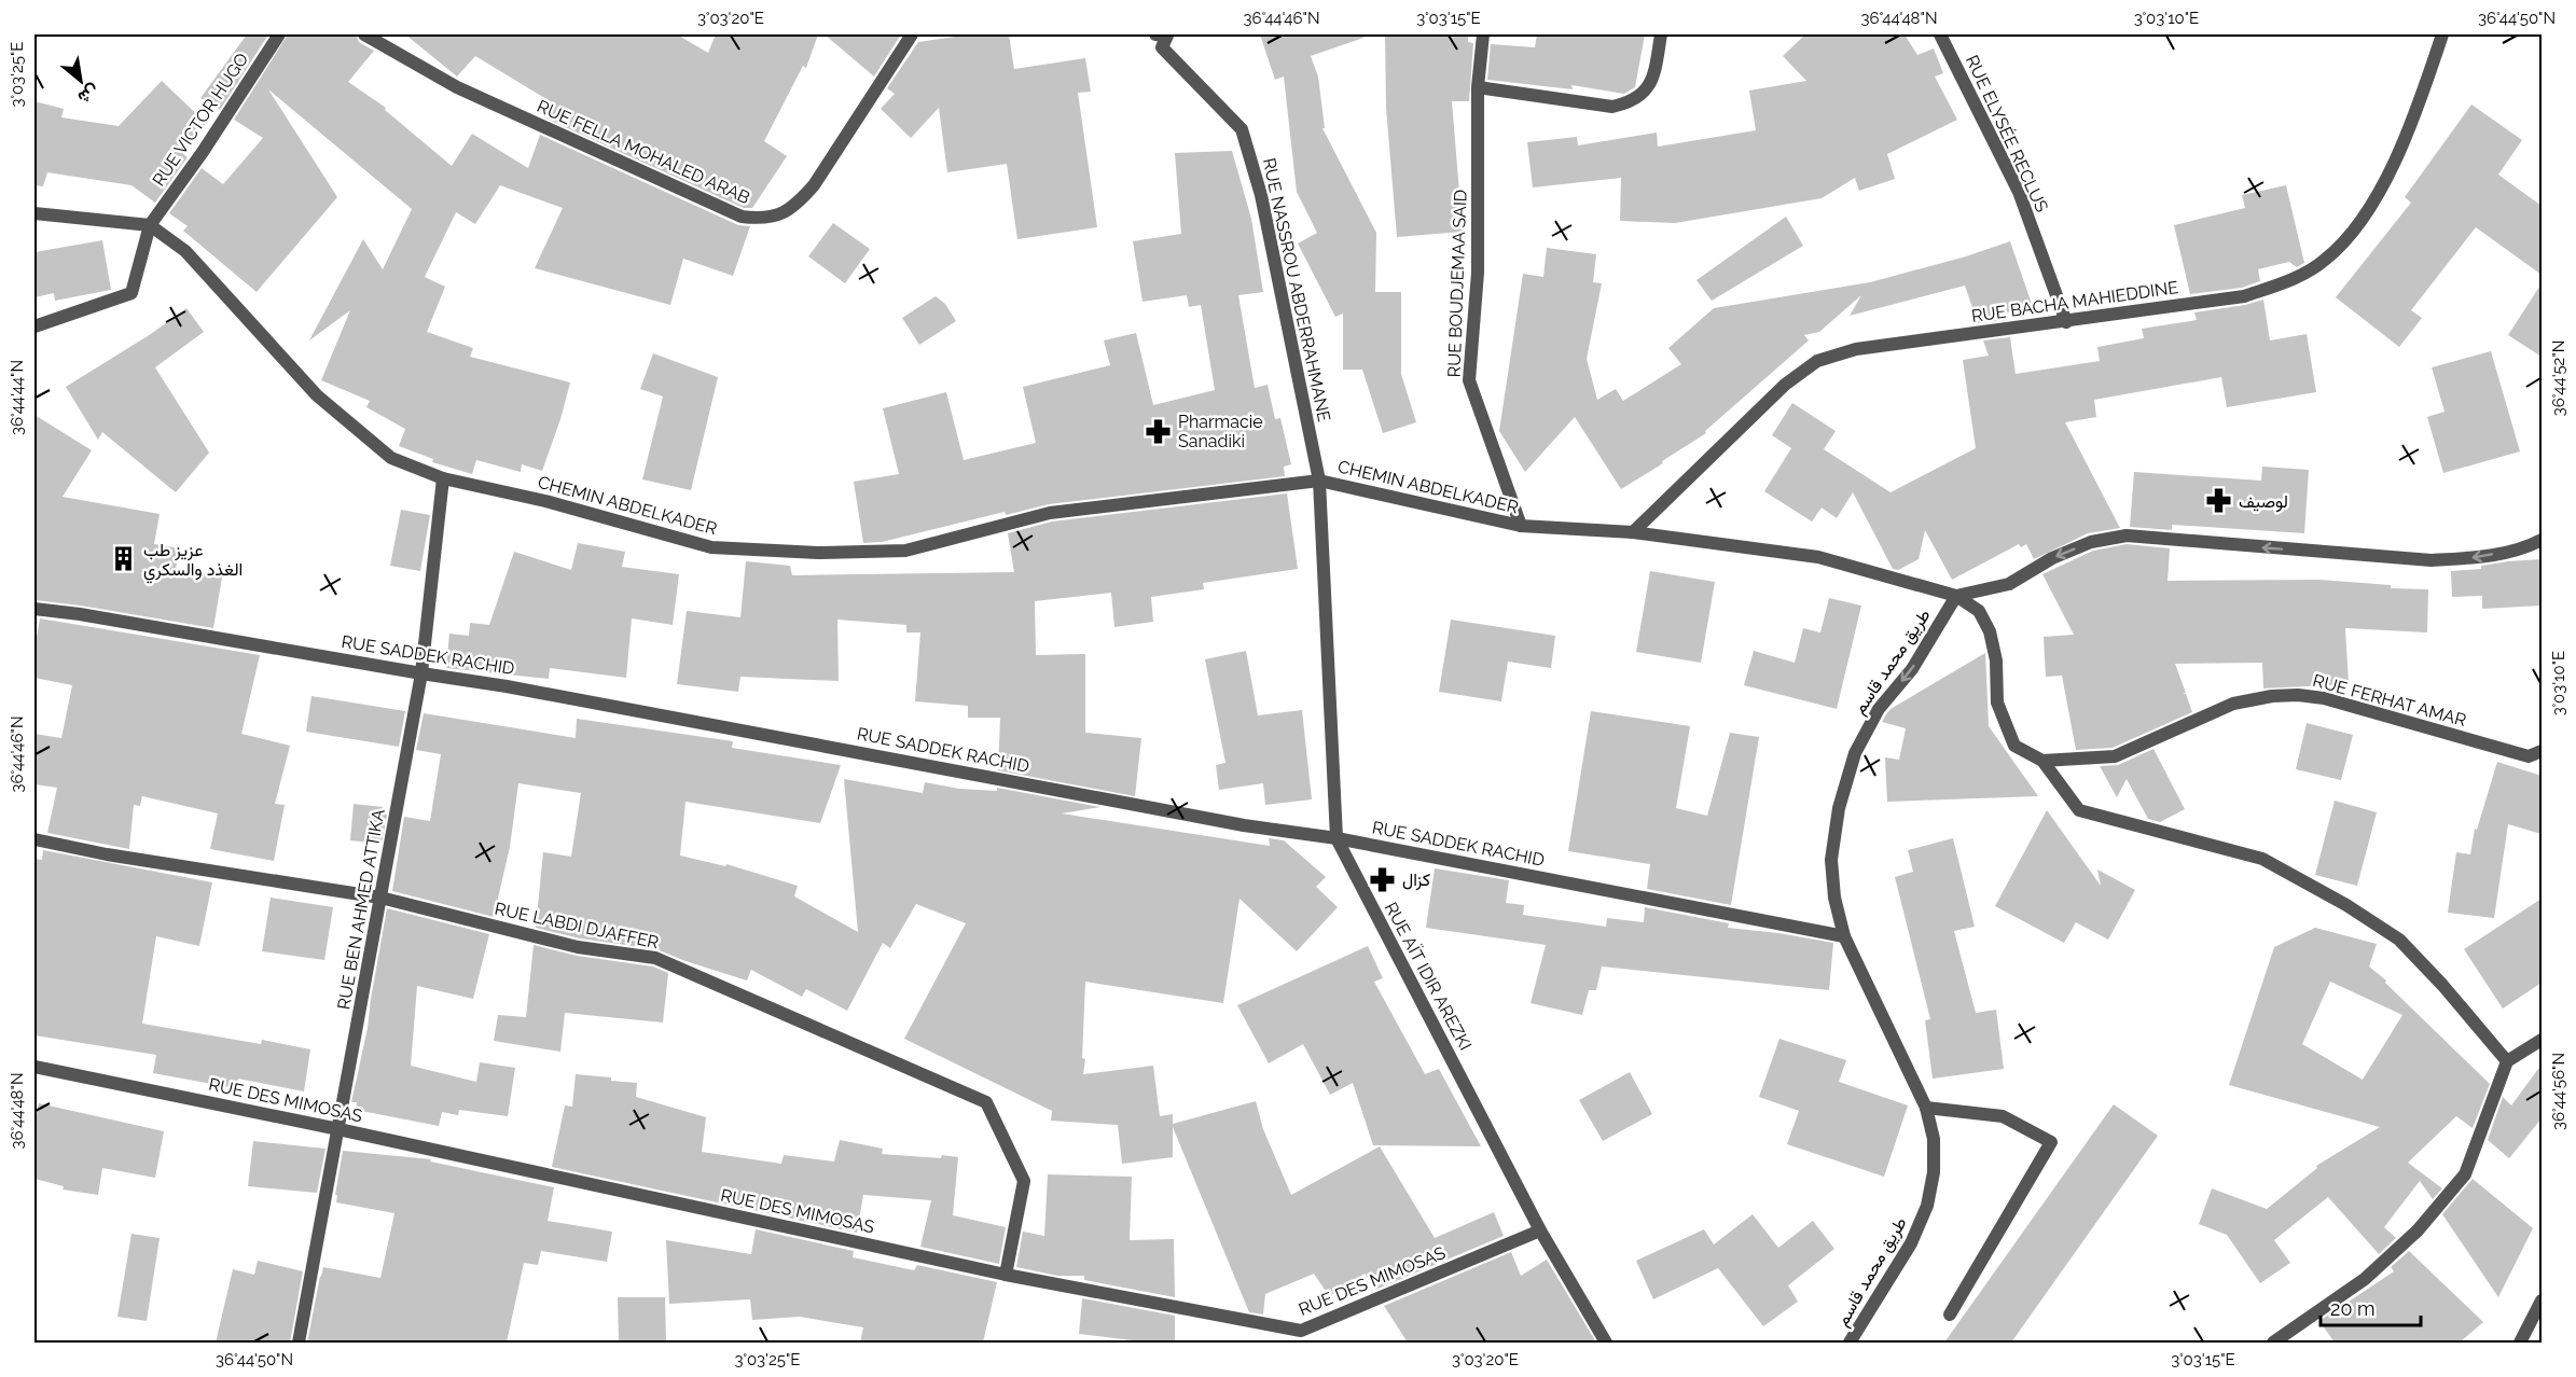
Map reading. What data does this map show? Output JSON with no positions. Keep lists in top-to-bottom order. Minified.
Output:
{"streets":{"street":["RUE VICTOR HUGO","RUE ELYSÉE RECLUS","RUE FELLA MOHALED ARAB","RUE BOUDJEMAA SAID","RUE NASSROU ABDERRAHMANE","RUE BACHA MAHIEDDINE","CHEMIN ABDELKADER","RUE SADDEK RACHID","طريق محمد قاسم","RUE FERHAT AMAR","RUE BEN AHMED ATTIKA","RUE LABDI DJAFFER","RUE AÏT IDIR AREZKI","RUE DES MIMOSAS"]},"crossings":[["RUE VICTOR HUGO","CHEMIN ABDELKADER"],["RUE ELYSÉE RECLUS","RUE BACHA MAHIEDDINE"],["RUE BOUDJEMAA SAID","CHEMIN ABDELKADER"],["RUE NASSROU ABDERRAHMANE","CHEMIN ABDELKADER"],["RUE NASSROU ABDERRAHMANE","RUE AÏT IDIR AREZKI"],["RUE BACHA MAHIEDDINE","CHEMIN ABDELKADER"],["CHEMIN ABDELKADER","طريق محمد قاسم"],["CHEMIN ABDELKADER","RUE FERHAT AMAR"],["CHEMIN ABDELKADER","RUE BEN AHMED ATTIKA"],["CHEMIN ABDELKADER","RUE AÏT IDIR AREZKI"],["RUE SADDEK RACHID","طريق محمد قاسم"],["RUE SADDEK RACHID","RUE BEN AHMED ATTIKA"],["RUE SADDEK RACHID","RUE AÏT IDIR AREZKI"],["RUE BEN AHMED ATTIKA","RUE LABDI DJAFFER"],["RUE BEN AHMED ATTIKA","RUE DES MIMOSAS"],["RUE LABDI DJAFFER","RUE DES MIMOSAS"],["RUE AÏT IDIR AREZKI","RUE DES MIMOSAS"]],"one_way":["طريق محمد قاسم"],"places":{"pharmacy":["Pharmacie Sanadiki","لوصيف","كزال"],"building":["عزيز طب الغذد والسكري"]},"scale_bar":"20 m","north":"bottom right","coordinates":["3°03'20\"E","36°44'46\"N","3°03'15\"E","36°44'48\"N","3°03'10\"E","36°44'50\"N","3°03'25\"E","36°44'52\"N","36°44'44\"N","36°44'56\"N"]}
